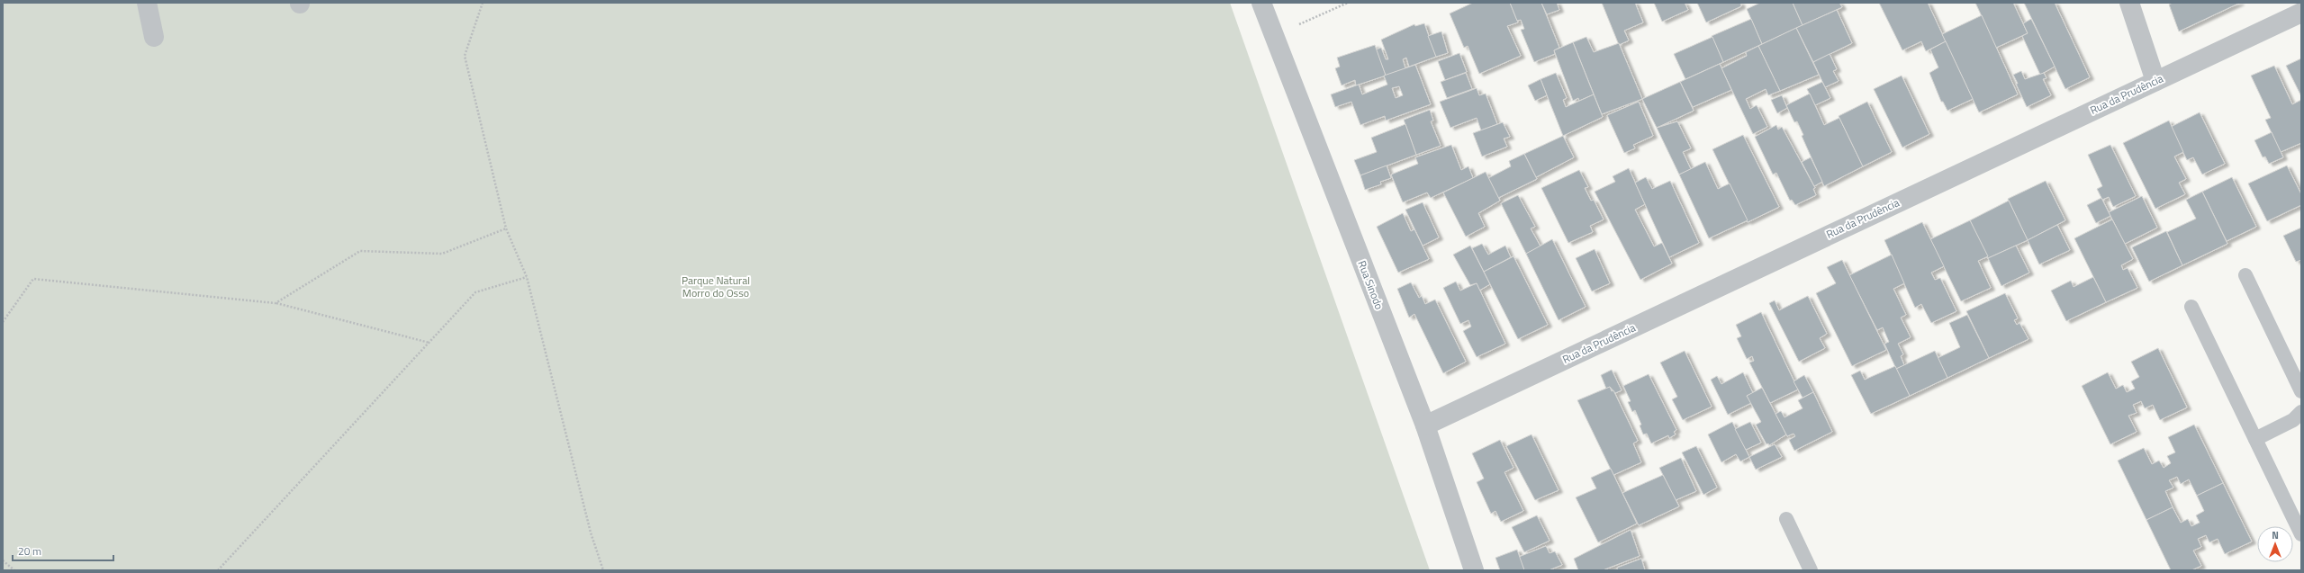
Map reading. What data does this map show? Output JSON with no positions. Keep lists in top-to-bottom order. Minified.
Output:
{"streets":{"street":["Rua da Prudência","Rua Sinodo"]},"crossings":[["Rua da Prudência","Rua Sinodo"]],"parks":["Parque Natural Morro do Osso"],"scale_bar":"20 m","north":"top"}
